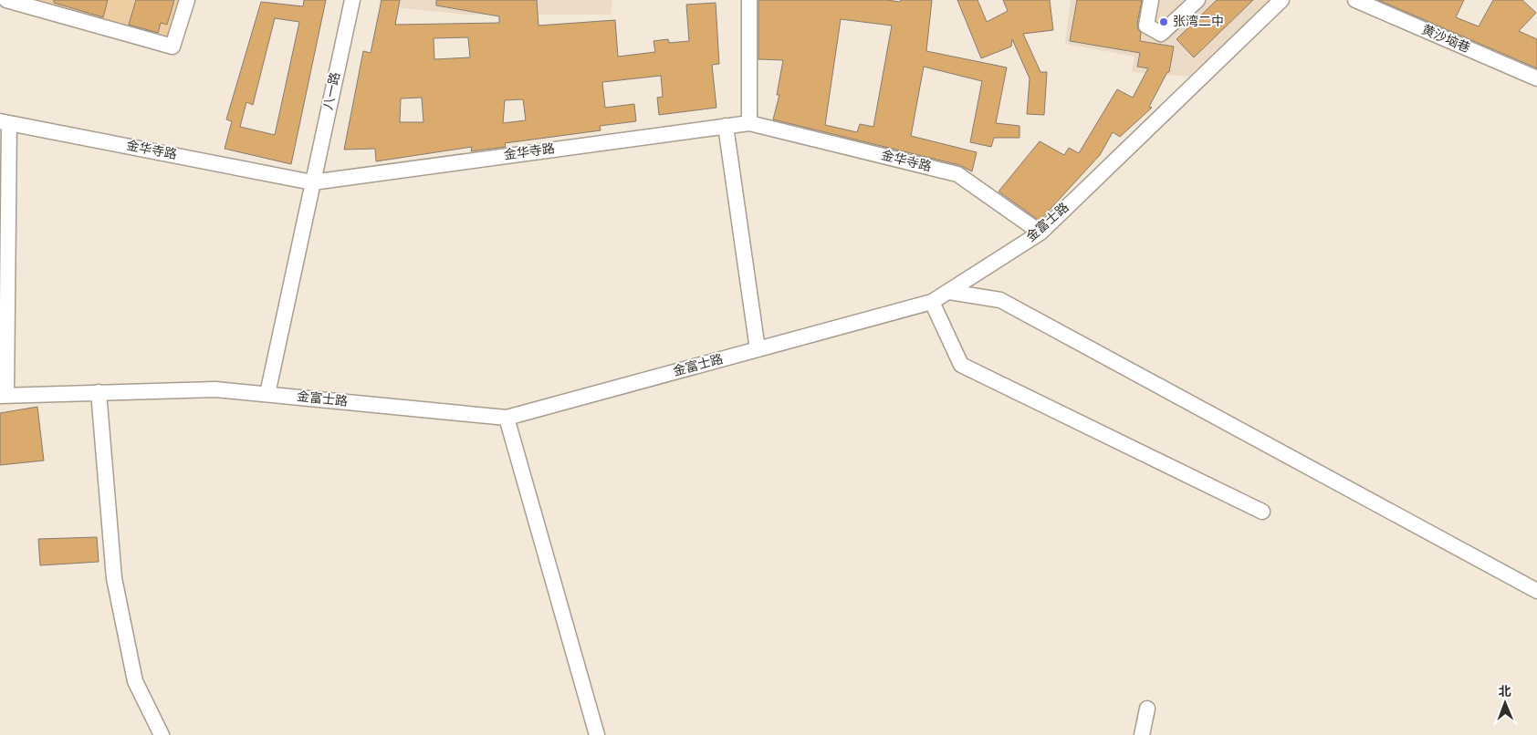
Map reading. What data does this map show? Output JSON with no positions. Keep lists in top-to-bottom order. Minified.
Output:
{"streets":{"street":["黄沙垴巷","八一路","金华寺路","金富士路"]},"crossings":[["八一路","金华寺路"],["八一路","金富士路"],["金华寺路","金富士路"]],"places":["张湾二中"],"north":"top"}
